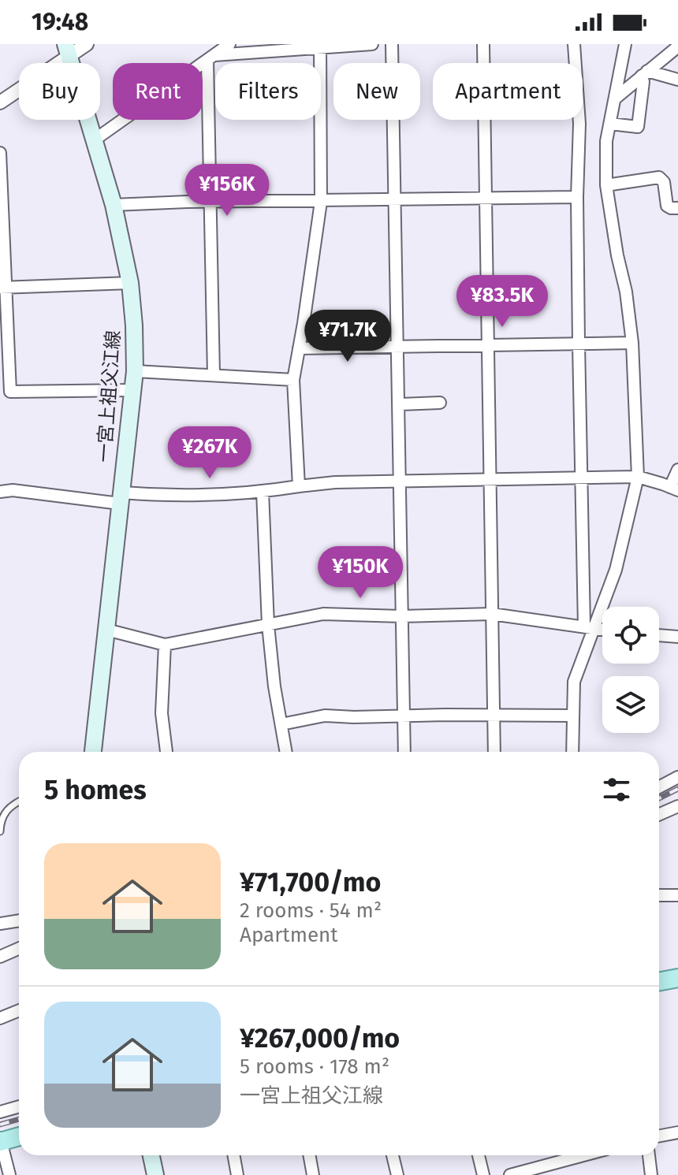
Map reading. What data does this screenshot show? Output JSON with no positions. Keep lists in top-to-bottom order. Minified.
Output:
{"streets":{"main road":["一宮上祖父江線"]},"page":{"status":"19:48","chip":["Buy","Rent","Filters","New","Apartment"],"price":["¥156K","¥83.5K","¥71.7K","¥267K","¥150K"],"heading":"5 homes","list":[{"name":"¥71,700/mo","note":"2 rooms · 54 m² · Apartment"},{"name":"¥267,000/mo","note":"5 rooms · 178 m² · 一宮上祖父江線"}]}}
